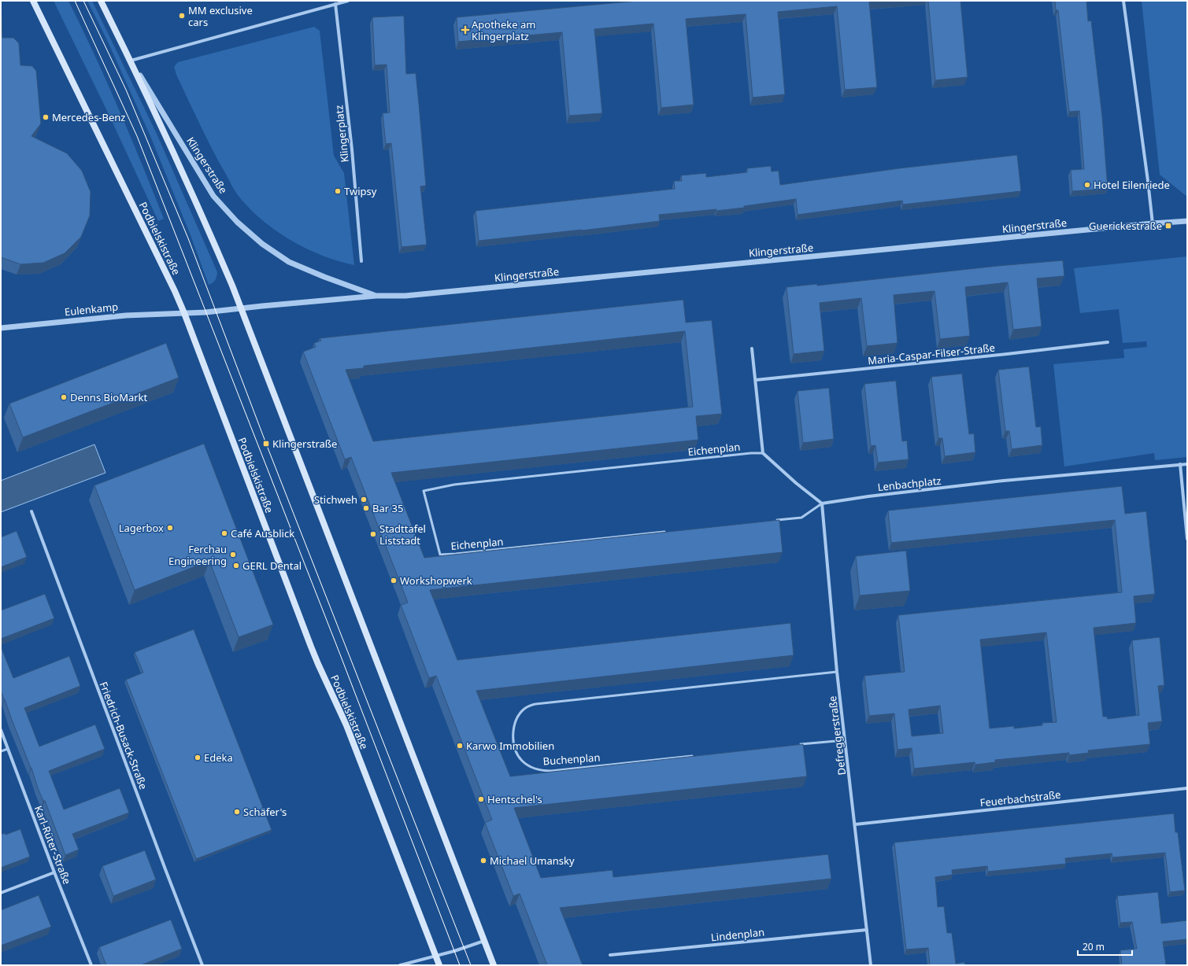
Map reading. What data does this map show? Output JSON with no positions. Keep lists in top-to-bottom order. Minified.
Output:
{"streets":{"main road":["Podbielskistraße"],"street":["Klingerplatz","Klingerstraße","Eulenkamp","Maria-Caspar-Filser-Straße","Lenbachplatz","Friedrich-Busack-Straße","Defreggerstraße","Feuerbachstraße","Karl-Rüter-Straße","Lindenplan"],"lane":["Eichenplan","Buchenplan"]},"crossings":[["Klingerstraße","Podbielskistraße"],["Klingerstraße","Eulenkamp"],["Podbielskistraße","Eulenkamp"],["Lenbachplatz","Defreggerstraße"],["Defreggerstraße","Buchenplan"],["Defreggerstraße","Feuerbachstraße"],["Defreggerstraße","Lindenplan"]],"places":{"other":["MM exclusive cars","Mercedes-Benz","Hotel Eilenriede","Twipsy","Denns BioMarkt","Stichweh","Bar 35","Lagerbox","Café Ausblick","Stadttafel Liststadt","Ferchau Engineering","GERL Dental","Workshopwerk","Karwo Immobilien","Edeka","Hentschel's","Schäfer's","Michael Umansky"],"health":["Apotheke am Klingerplatz"],"transit":["Guerickestraße","Klingerstraße"]},"scale_bar":"20 m"}
